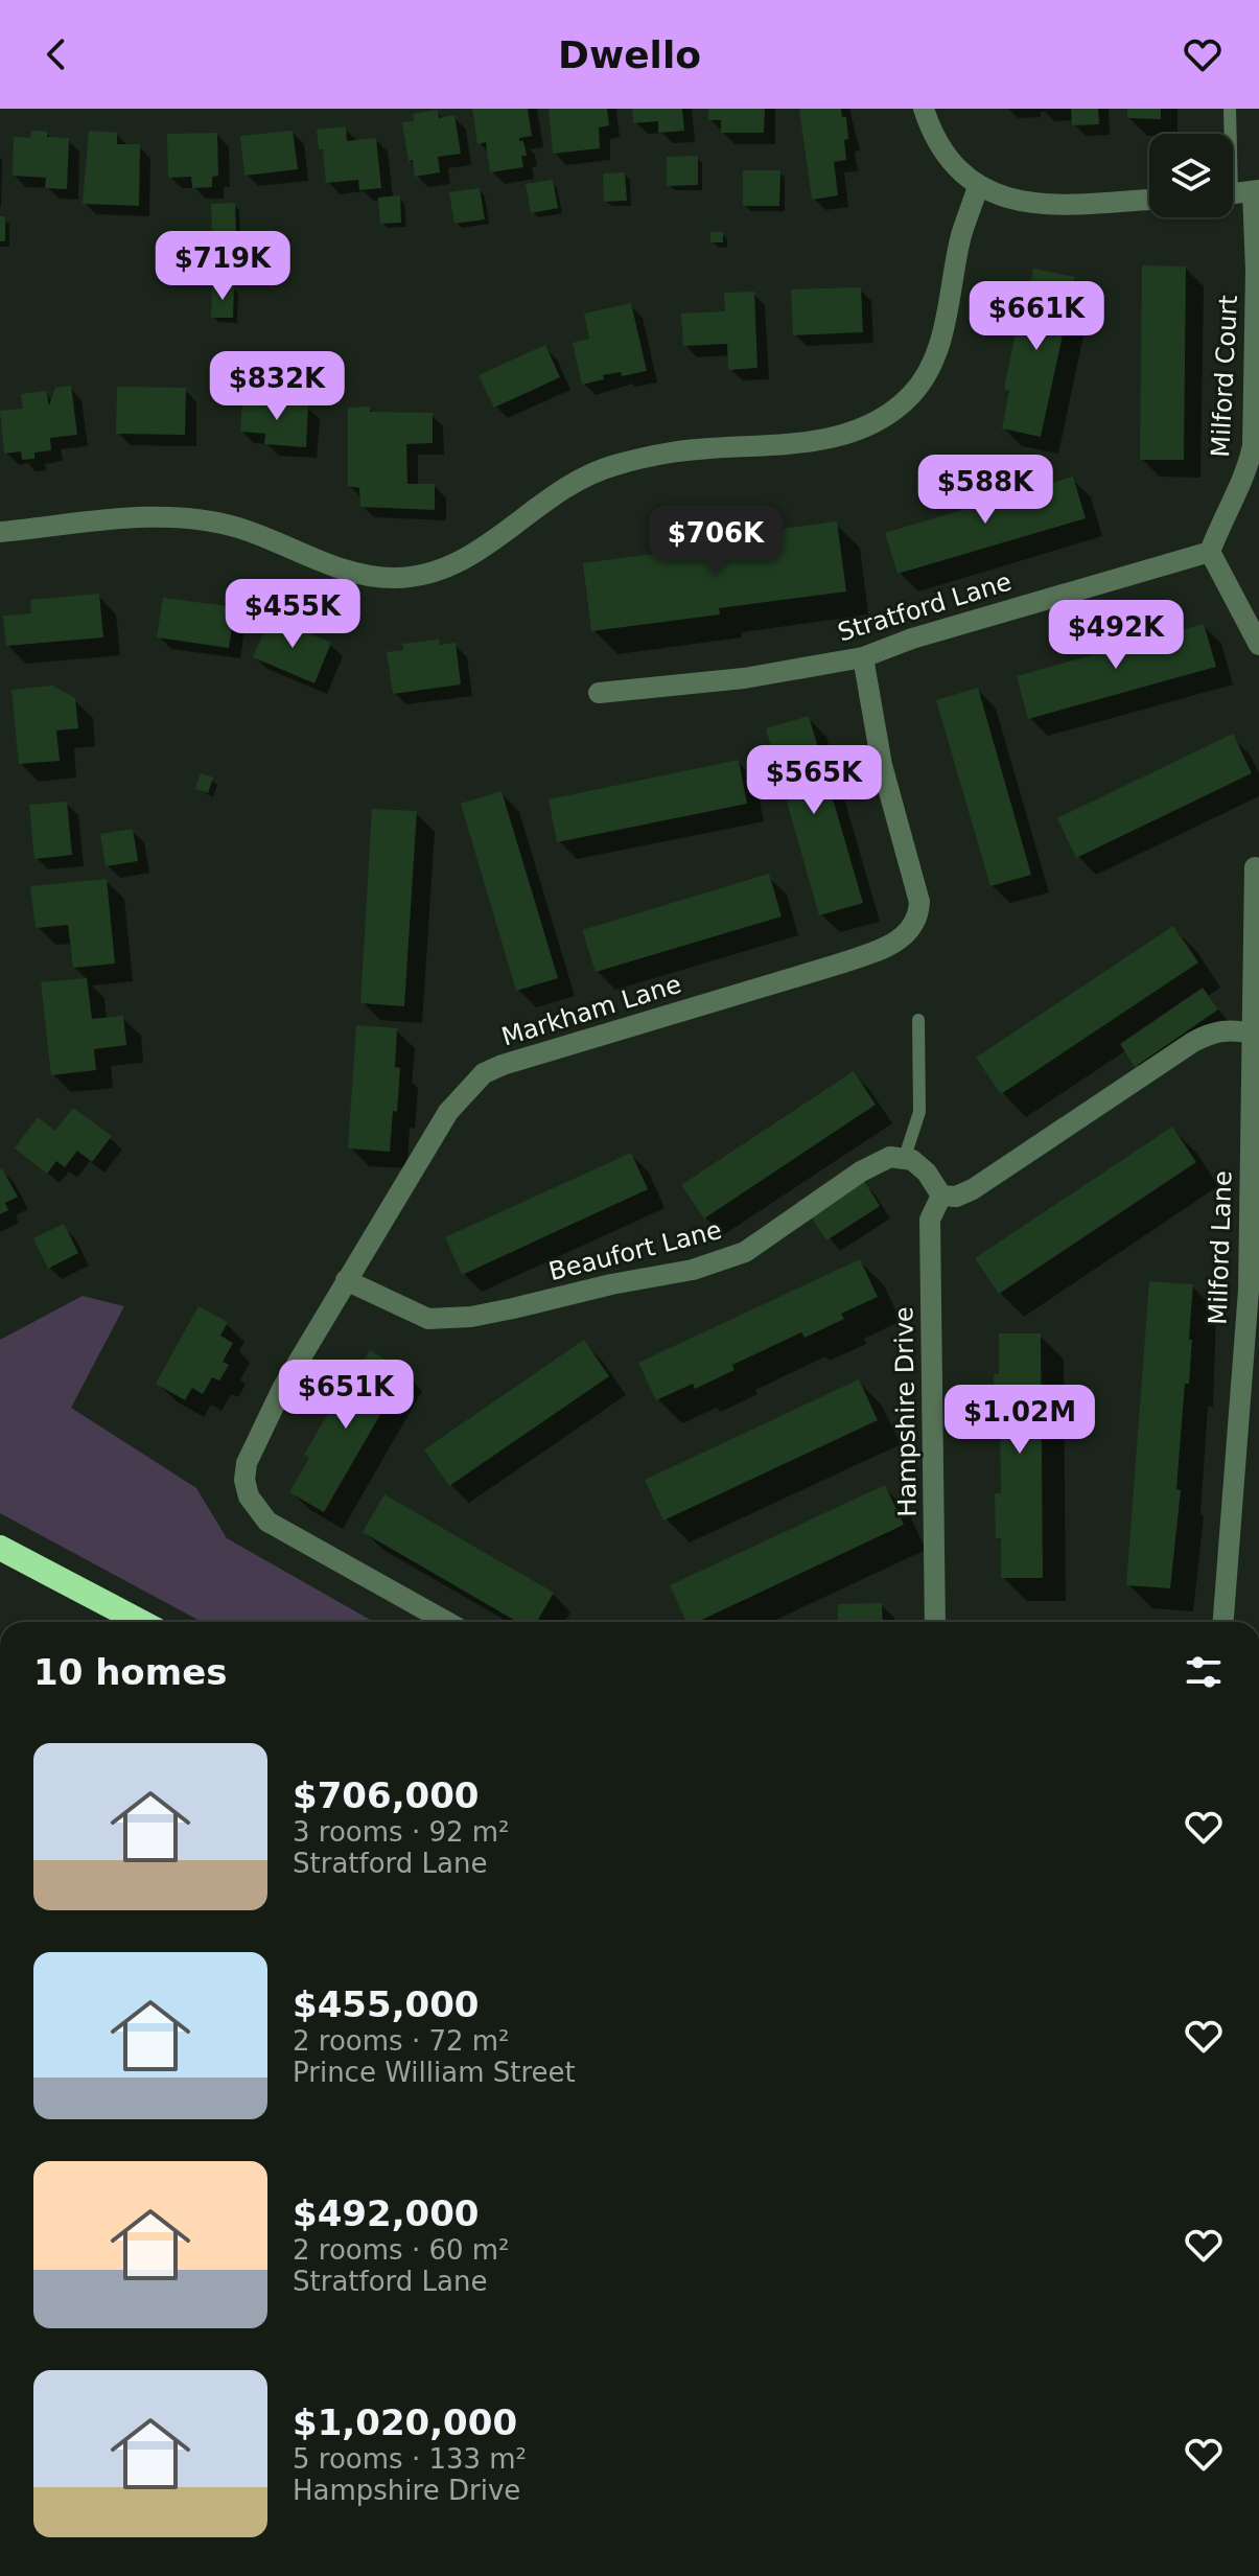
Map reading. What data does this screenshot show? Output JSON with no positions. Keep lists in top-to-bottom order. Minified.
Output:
{"streets":{"street":["Milford Court","Stratford Lane","Markham Lane","Milford Lane","Beaufort Lane","Hampshire Drive"]},"crossings":[["Milford Court","Stratford Lane"],["Stratford Lane","Markham Lane"],["Markham Lane","Beaufort Lane"]],"page":{"header":"Dwello","price":["$719K","$661K","$832K","$588K","$706K","$455K","$492K","$565K","$651K","$1.02M"],"heading":"10 homes","list":[{"name":"$706,000","note":"3 rooms · 92 m² · Stratford Lane"},{"name":"$455,000","note":"2 rooms · 72 m² · Prince William Street"},{"name":"$492,000","note":"2 rooms · 60 m² · Stratford Lane"},{"name":"$1,020,000","note":"5 rooms · 133 m² · Hampshire Drive"}]}}
